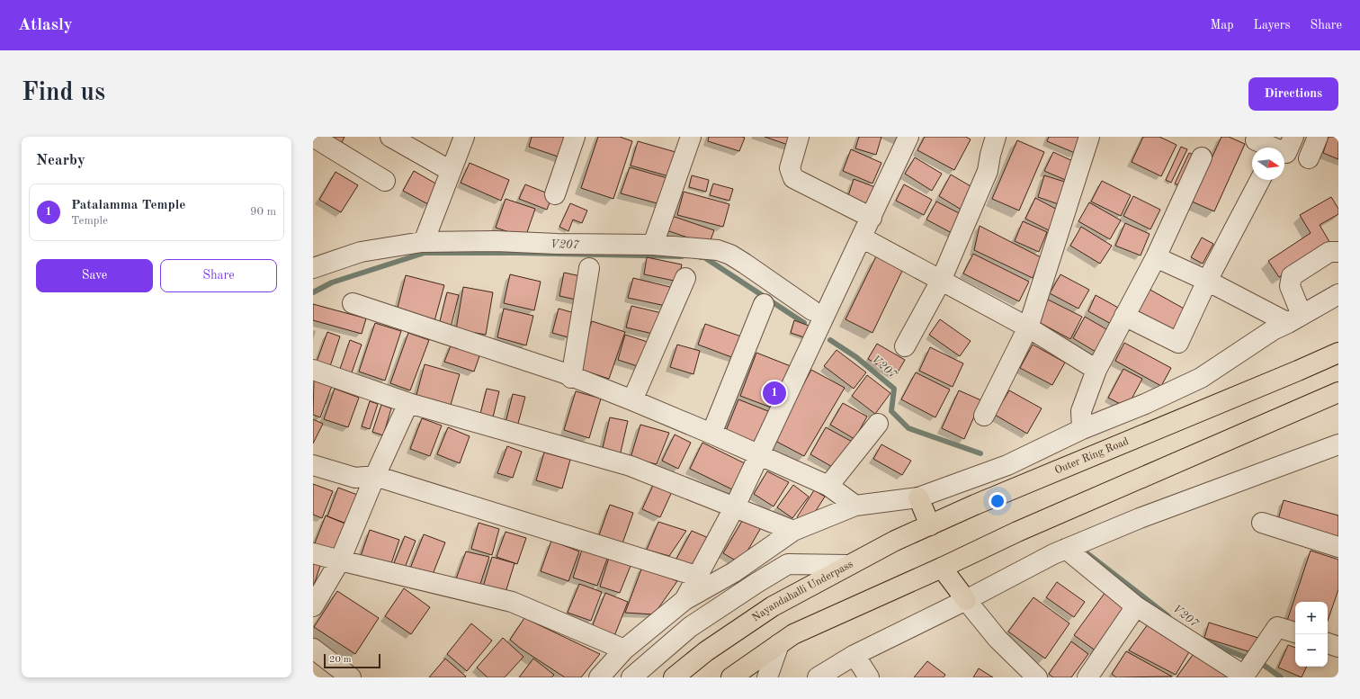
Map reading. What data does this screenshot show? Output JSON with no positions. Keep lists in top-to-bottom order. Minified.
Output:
{"streets":{"highway":["Outer Ring Road","Nayandahalli Underpass"]},"crossings":[["Outer Ring Road","Nayandahalli Underpass"]],"water":["V207"],"scale_bar":"20 m","north":"right","page":{"header":"Atlasly","nav":["Map","Layers","Share"],"buttons":["Directions",["Save","Share"]],"title":"Find us","heading":"Nearby","list":[{"mark":"1","name":"Patalamma Temple","note":"Temple","value":"90 m"}],"pins":"1","map_buttons":["+","−"],"scale":"20 m"}}
